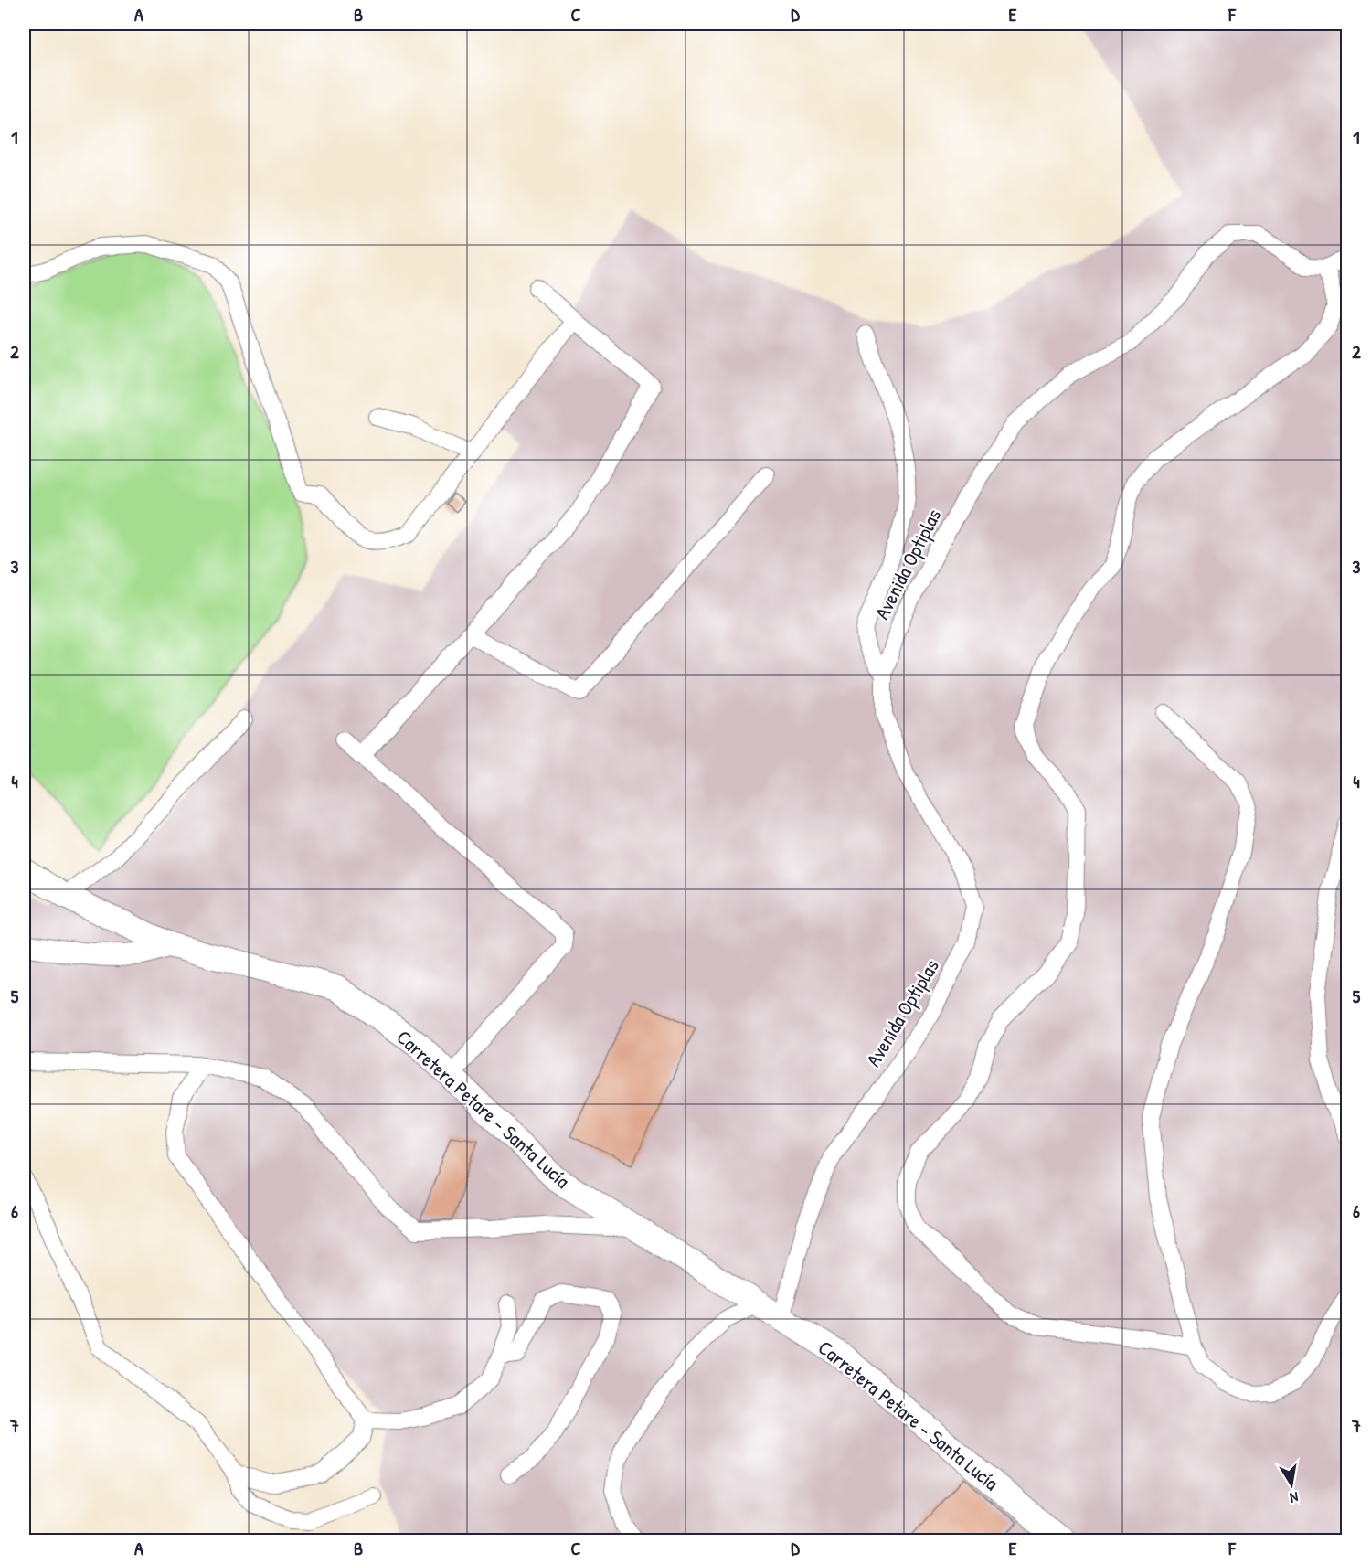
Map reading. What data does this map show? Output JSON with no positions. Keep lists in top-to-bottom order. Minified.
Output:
{"streets":{"main road":["Carretera Petare - Santa Lucía"],"street":["Avenida Optiplas"]},"crossings":[["Avenida Optiplas","Carretera Petare - Santa Lucía"]],"north":"bottom","grid":{"columns":["A","B","C","D","E","F"],"rows":["1","2","3","4","5","6","7"]}}
